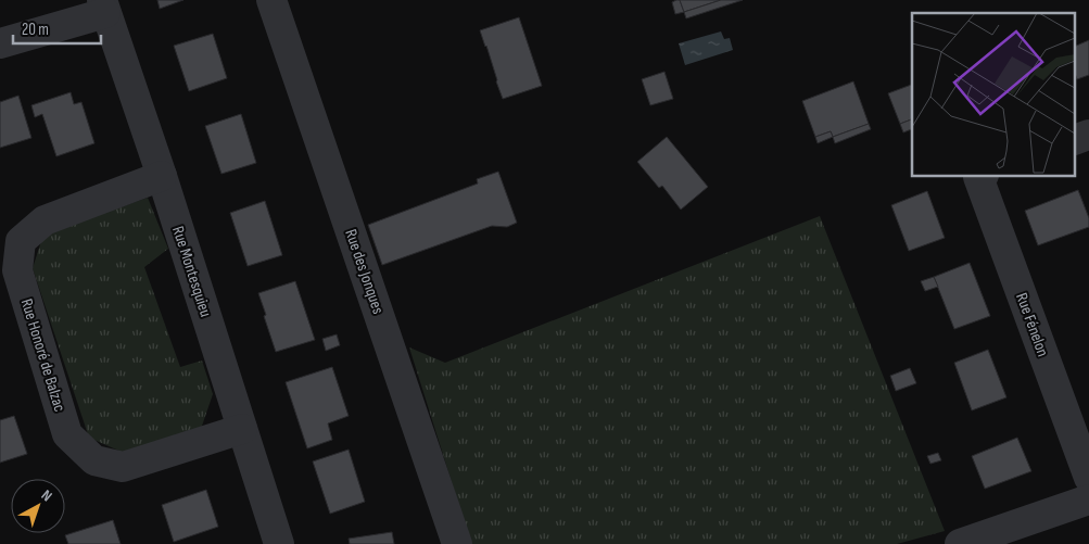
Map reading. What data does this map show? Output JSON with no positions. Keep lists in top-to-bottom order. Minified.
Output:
{"streets":{"street":["Rue Montesquieu","Rue des Jonques","Rue Fénelon","Rue Honoré de Balzac"]},"crossings":[["Rue Montesquieu","Rue Honoré de Balzac"]],"scale_bar":"20 m","north":"top right"}
